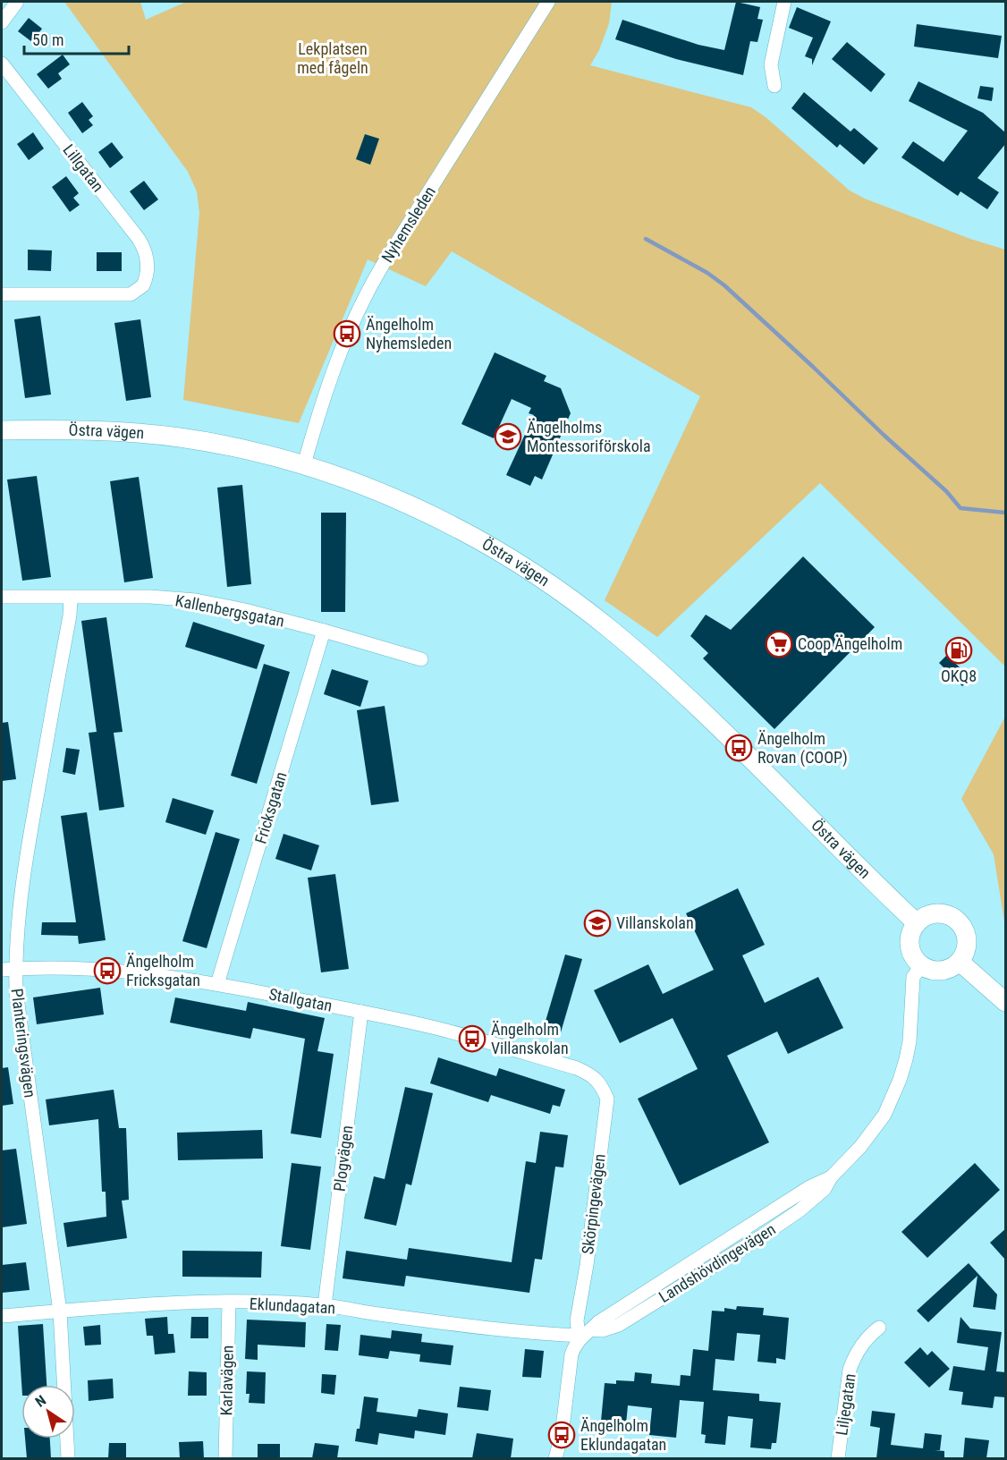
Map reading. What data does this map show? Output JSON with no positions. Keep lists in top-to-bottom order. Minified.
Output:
{"streets":{"main road":["Östra vägen"],"street":["Lillgatan","Nyhemsleden","Kallenbergsgatan","Fricksgatan","Stallgatan","Planteringsvägen","Plogvägen","Skörpingevägen","Landshövdingevägen","Eklundagatan","Karlavägen","Liljegatan"]},"crossings":[["Nyhemsleden","Östra vägen"],["Östra vägen","Landshövdingevägen"],["Kallenbergsgatan","Fricksgatan"],["Kallenbergsgatan","Planteringsvägen"],["Fricksgatan","Stallgatan"],["Stallgatan","Planteringsvägen"],["Stallgatan","Plogvägen"],["Stallgatan","Skörpingevägen"],["Planteringsvägen","Eklundagatan"],["Plogvägen","Eklundagatan"],["Skörpingevägen","Landshövdingevägen"],["Skörpingevägen","Eklundagatan"],["Landshövdingevägen","Eklundagatan"],["Eklundagatan","Karlavägen"]],"parks":["Lekplatsen med fågeln"],"places":{"bus stop":["Ängelholm Nyhemsleden","Ängelholm Rovan (COOP)","Ängelholm Fricksgatan","Ängelholm Villanskolan","Ängelholm Eklundagatan"],"school or university":["Ängelholms Montessoriförskola","Villanskolan"],"supermarket":["Coop Ängelholm"],"fuel station":["OKQ8"]},"scale_bar":"50 m","north":"top left"}
